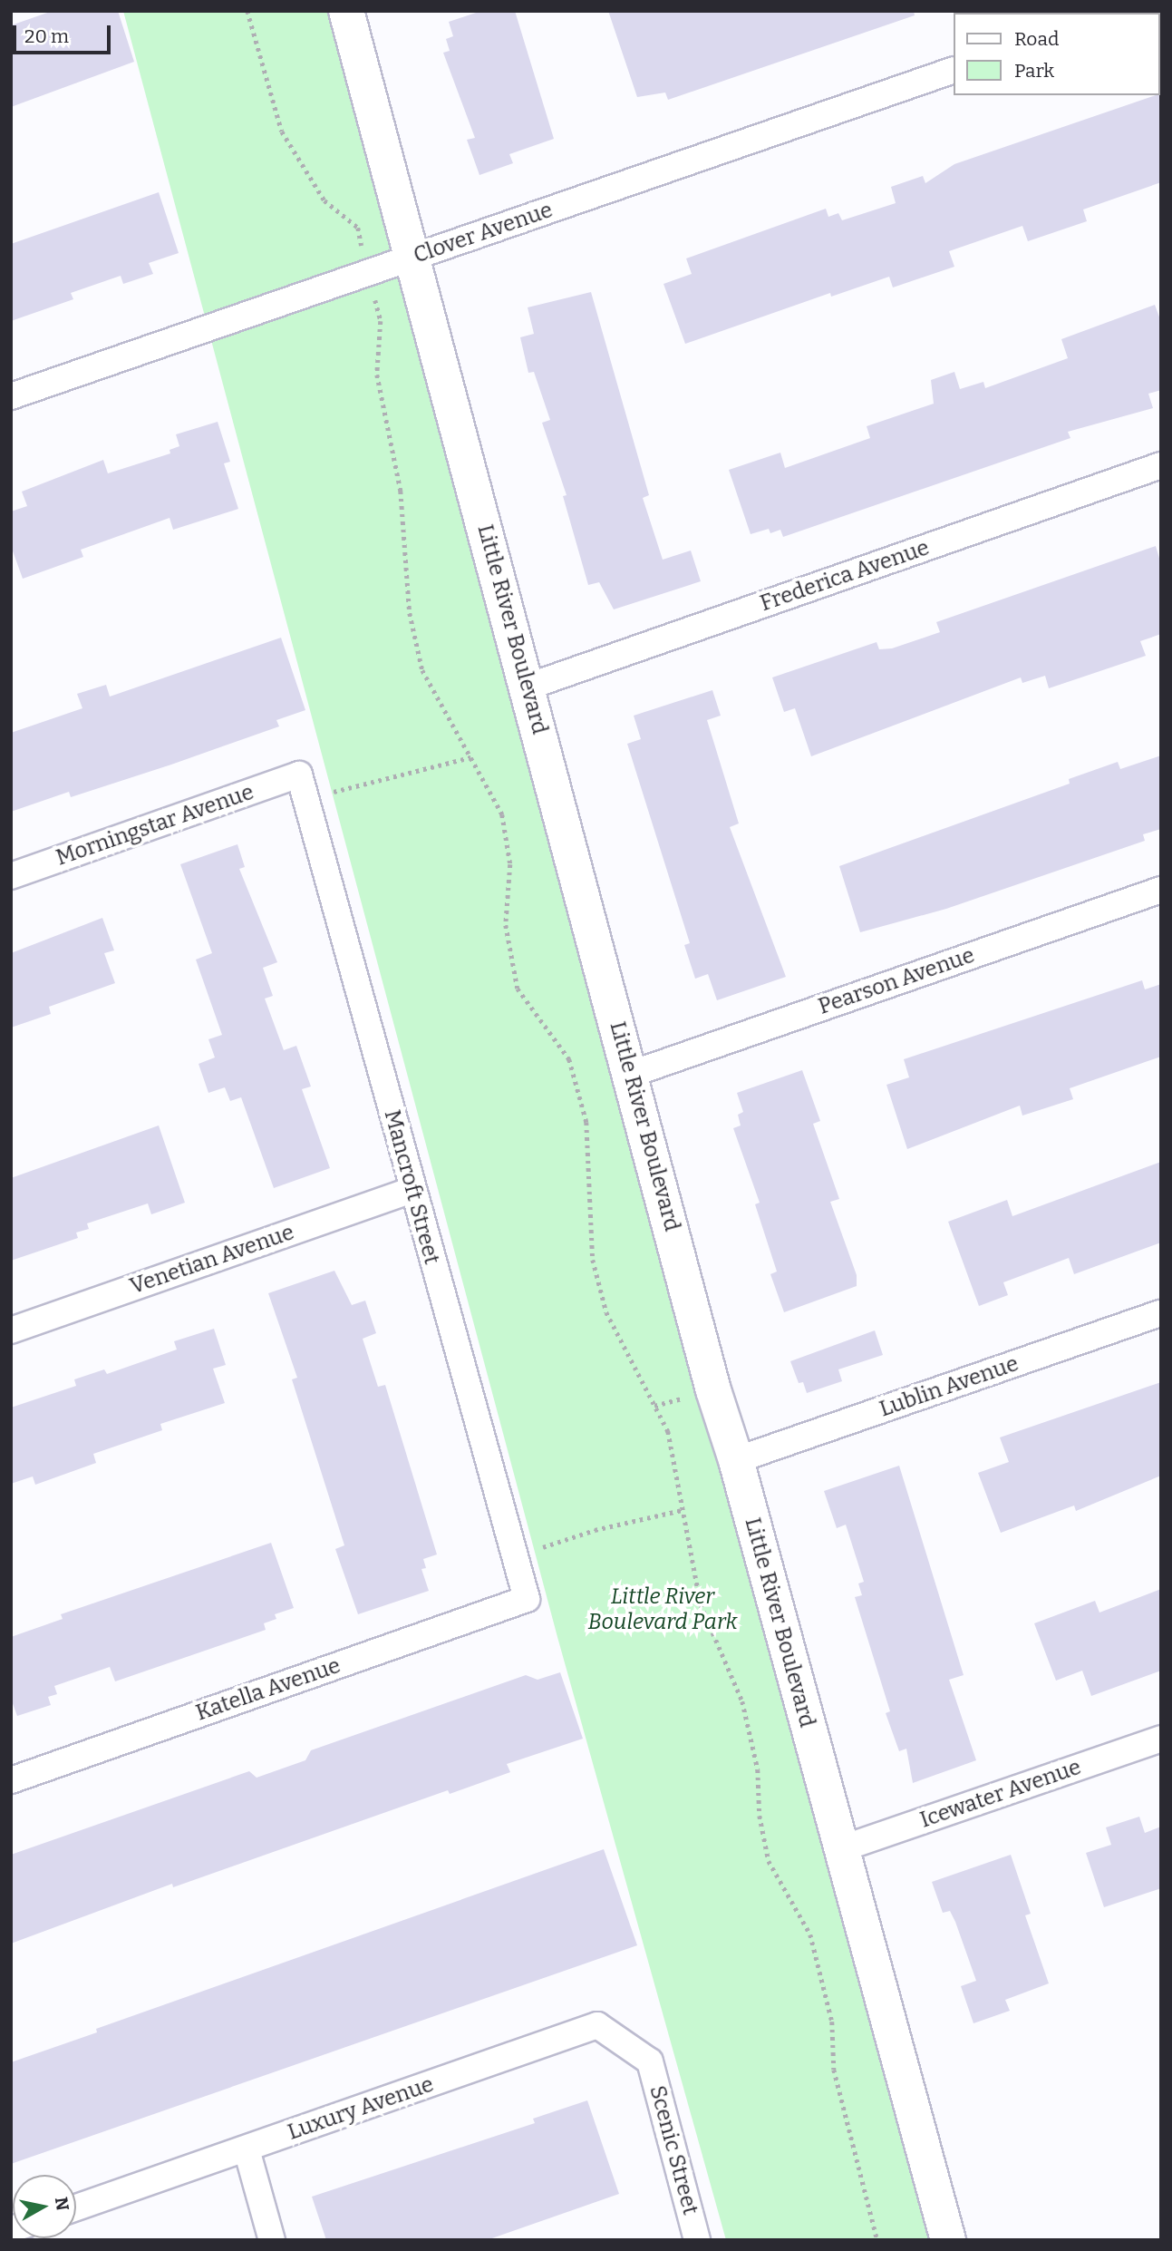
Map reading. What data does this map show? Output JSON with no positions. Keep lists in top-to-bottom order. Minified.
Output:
{"streets":{"street":["Clover Avenue","Frederica Avenue","Little River Boulevard","Morningstar Avenue","Pearson Avenue","Mancroft Street","Venetian Avenue","Lublin Avenue","Katella Avenue","Icewater Avenue","Luxury Avenue","Scenic Street"]},"crossings":[["Clover Avenue","Little River Boulevard"],["Frederica Avenue","Little River Boulevard"],["Little River Boulevard","Pearson Avenue"],["Little River Boulevard","Lublin Avenue"],["Little River Boulevard","Icewater Avenue"],["Morningstar Avenue","Mancroft Street"],["Mancroft Street","Venetian Avenue"],["Mancroft Street","Katella Avenue"],["Luxury Avenue","Scenic Street"]],"parks":["Little River Boulevard Park"],"legend":["Road","Park"],"scale_bar":"20 m","north":"right"}
